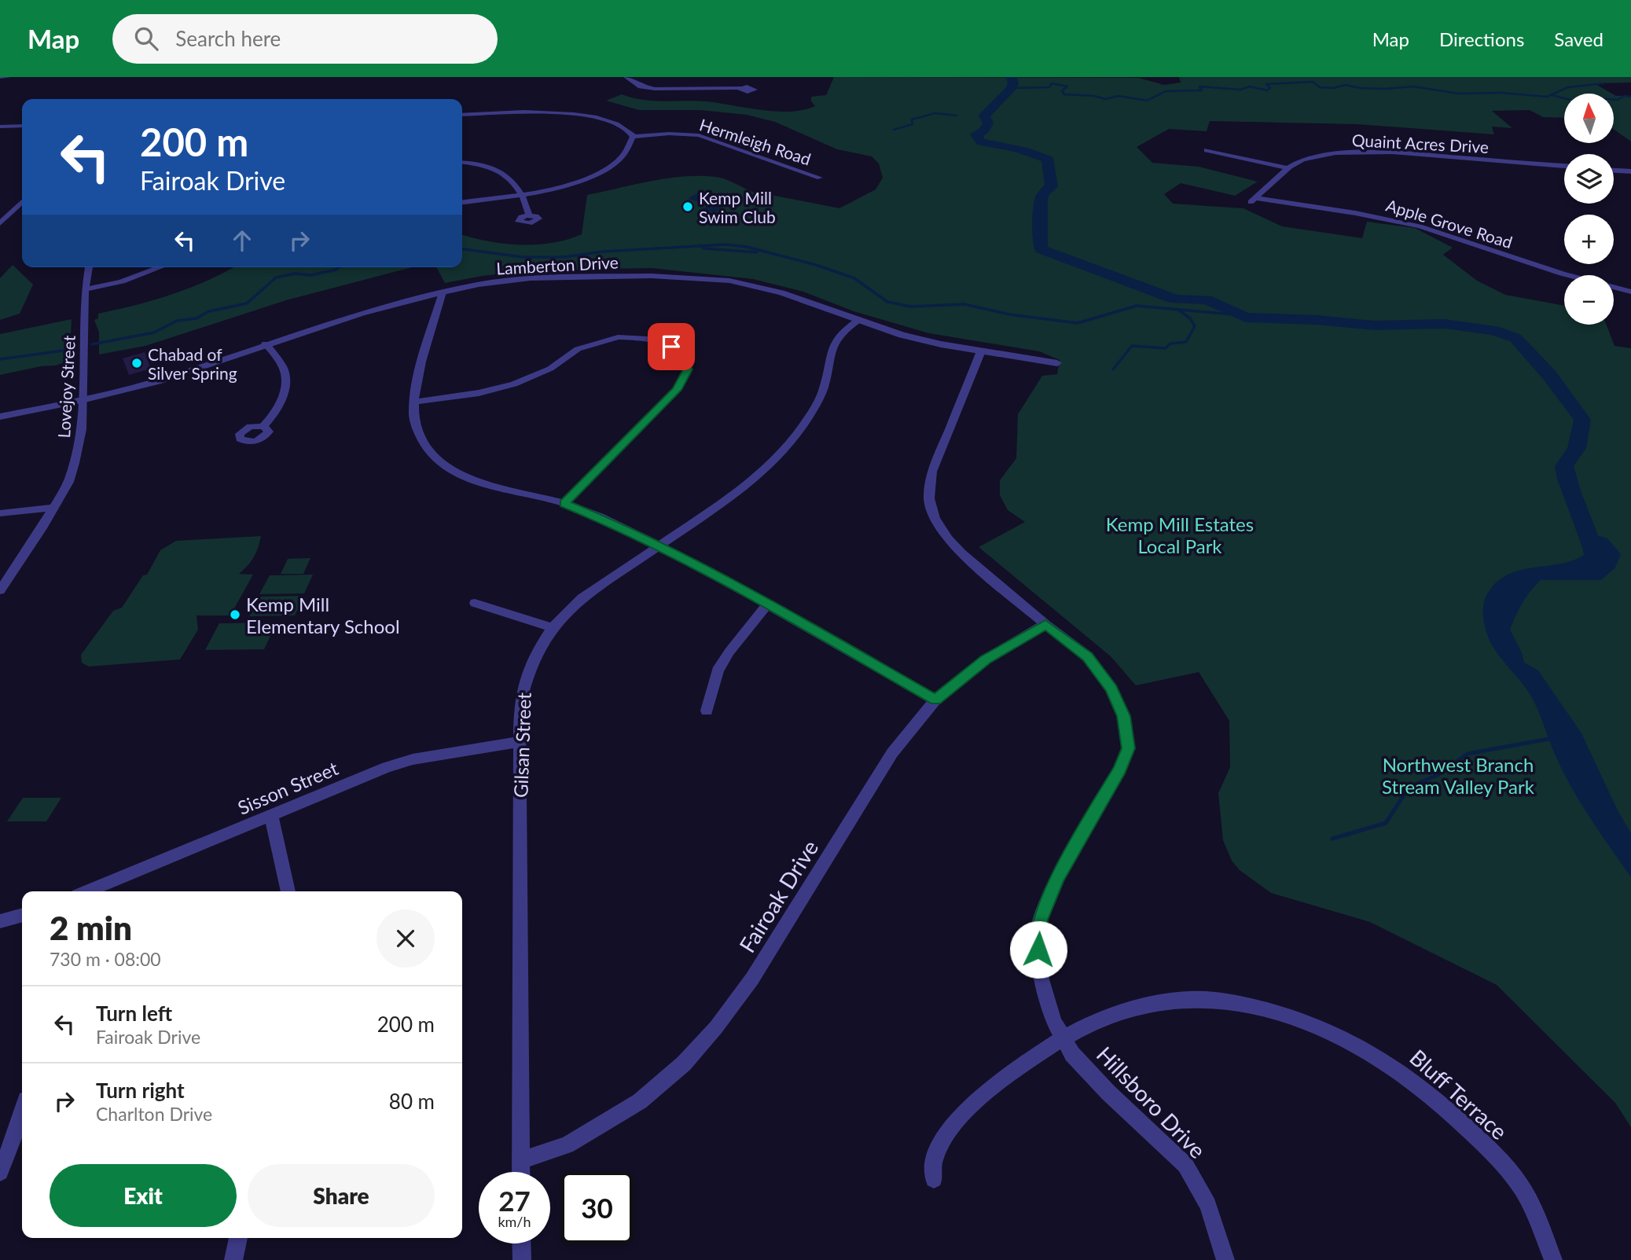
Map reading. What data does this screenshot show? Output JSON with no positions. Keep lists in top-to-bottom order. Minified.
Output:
{"streets":{"street":["Hermleigh Road","Quaint Acres Drive","Apple Grove Road","Lamberton Drive","Lovejoy Street","Gilsan Street","Sisson Street","Fairoak Drive","Bluff Terrace","Hillsboro Drive"]},"crossings":[["Quaint Acres Drive","Apple Grove Road"],["Lamberton Drive","Lovejoy Street"],["Lamberton Drive","Gilsan Street"],["Lamberton Drive","Hillsboro Drive"],["Gilsan Street","Sisson Street"],["Gilsan Street","Fairoak Drive"],["Fairoak Drive","Hillsboro Drive"],["Bluff Terrace","Hillsboro Drive"]],"parks":["Kemp Mill Estates Local Park","Northwest Branch Stream Valley Park"],"places":["Kemp Mill Swim Club","Chabad of Silver Spring","Kemp Mill Elementary School"],"north":"top","page":{"header":"Map","search":"Search here","nav":["Map","Directions","Saved"],"map_buttons":["+","−"],"turn":["200 m","Fairoak Drive"],"heading":["2 min","730 m · 08:00"],"list":[{"name":"Turn left","note":"Fairoak Drive","value":"200 m"},{"name":"Turn right","note":"Charlton Drive","value":"80 m"}],"buttons":["Exit","Share"],"speed":"27 km/h","limit":"30"}}
